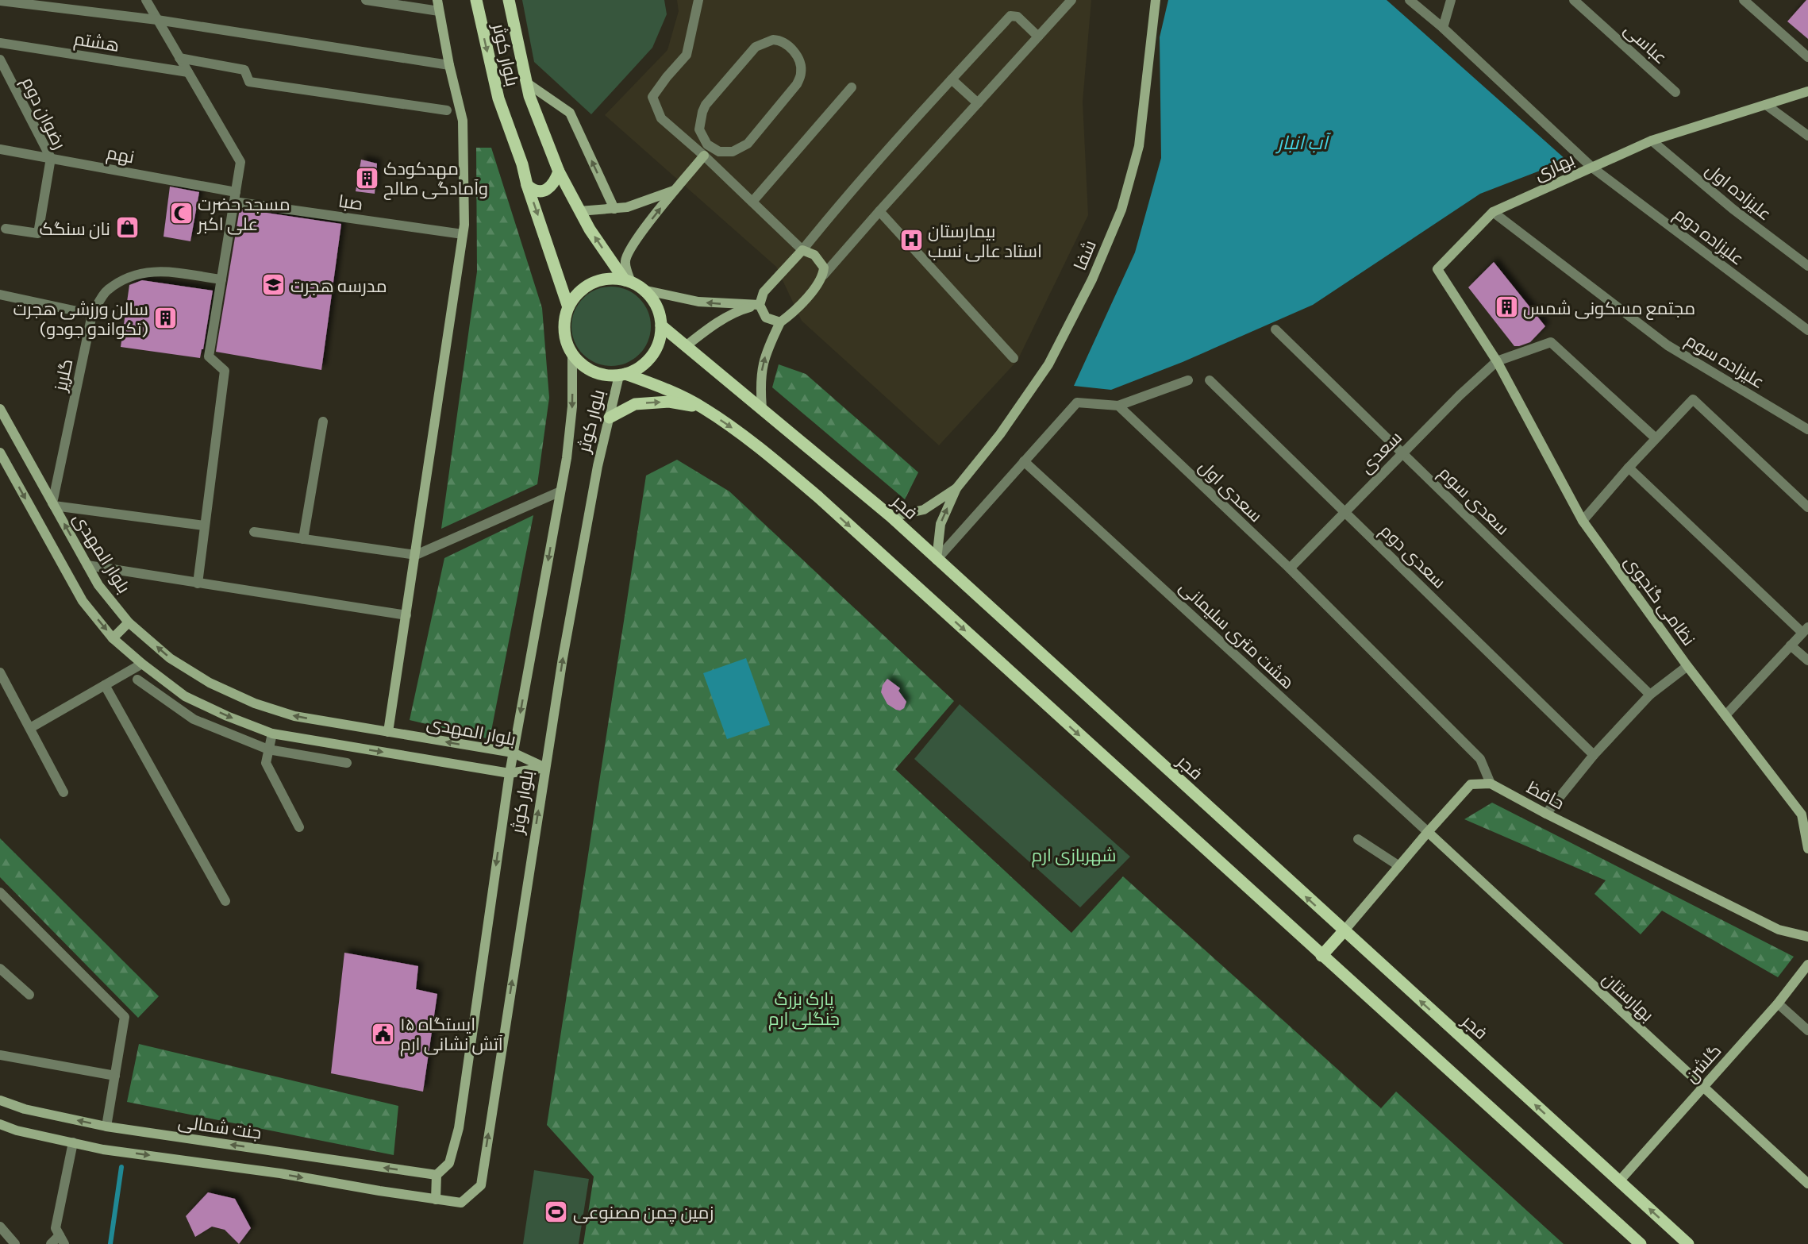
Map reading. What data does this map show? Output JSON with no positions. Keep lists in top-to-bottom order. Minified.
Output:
{"streets":{"main road":["بلوار کوثر","بهاری","شفا","فجر","بلوار المهدی","نظامی گنجوی","حافظ","بهارستان","گلشن","جنت شمالی"],"street":["هشتم","عباسی","رضوان دوم","نهم","علیزاده اول","صبا","علیزاده دوم","علیزاده سوم","گلریز","سعدی","سعدی اول","سعدی سوم","سعدی دوم","هشت متری سلیمانی"]},"crossings":[["بلوار کوثر","فجر"],["بلوار کوثر","بلوار المهدی"],["بلوار کوثر","جنت شمالی"],["رضوان دوم","نهم"],["نهم","صبا"],["بهاری","علیزاده اول"],["بهاری","علیزاده دوم"],["بهاری","علیزاده سوم"],["بهاری","سعدی"],["بهاری","نظامی گنجوی"],["گلریز","بلوار المهدی"],["سعدی","سعدی اول"],["سعدی","سعدی سوم"],["سعدی","سعدی دوم"],["سعدی","نظامی گنجوی"],["سعدی اول","حافظ"],["فجر","گلشن"],["هشت متری سلیمانی","بهارستان"],["بهارستان","گلشن"]],"water":["آب انبار"],"parks":["شهربازی ارم","پارک بزرگ جنگلی ارم"],"places":{"building":["مهدکودک وآمادگی صالح","مجتمع مسکونی شمس","سالن ورزشی هجرت (تکواندو جودو)"],"mosque":["مسجد حضرت علی اکبر"],"shop":["نان سنگک"],"hospital":["بیمارستان استاد عالی نسب"],"school or university":["مدرسه هجرت"],"public building":["ایستگاه ۱۵ آتش نشانی ارم"],"sports":["زمین چمن مصنوعی"]}}
